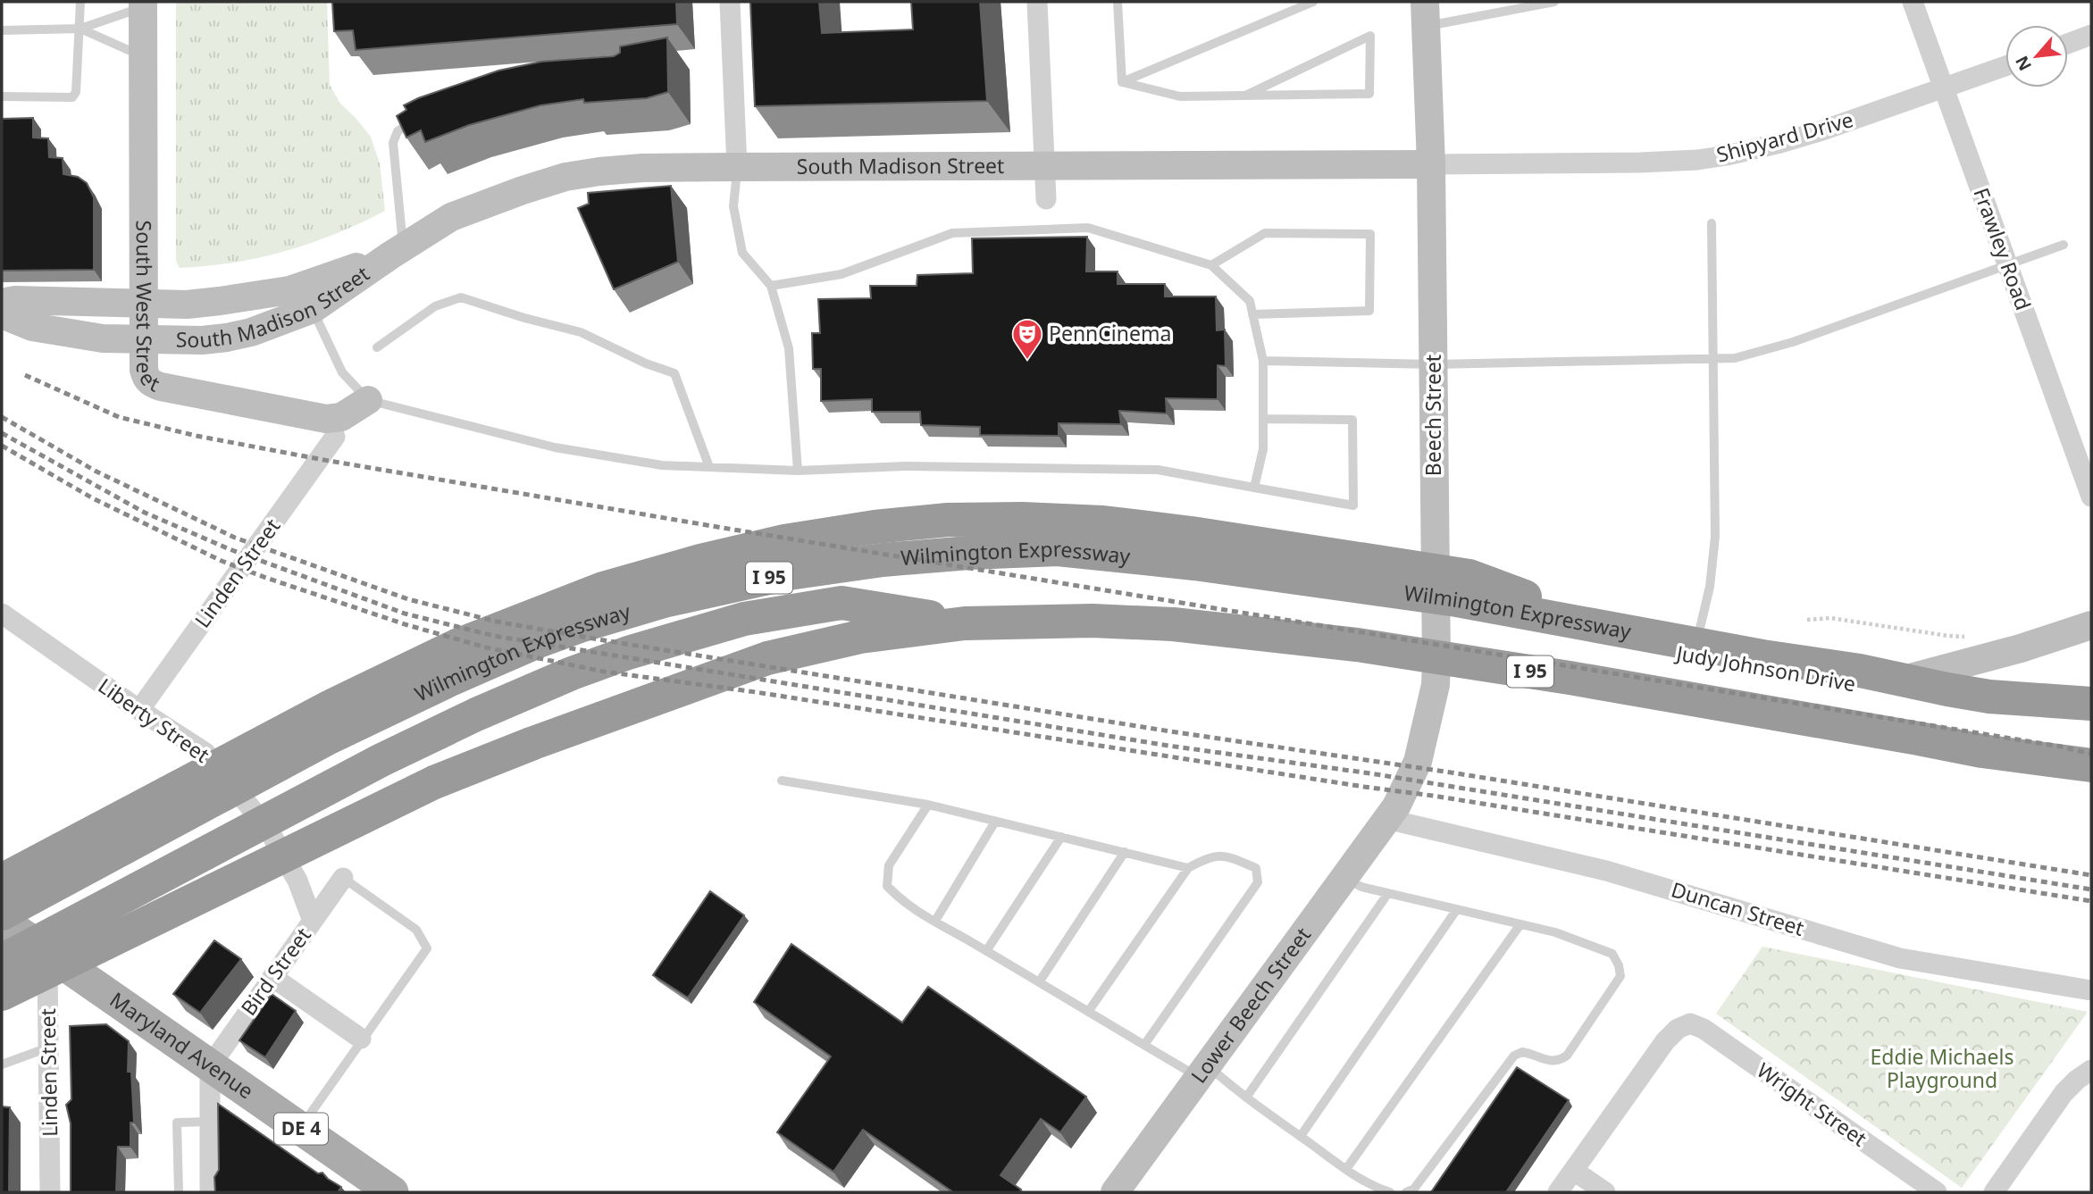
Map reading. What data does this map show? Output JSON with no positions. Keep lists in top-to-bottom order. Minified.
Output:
{"streets":{"highway":["Wilmington Expressway","I 95"],"main road":["Maryland Avenue","DE 4"],"street":["Shipyard Drive","South Madison Street","Frawley Road","South West Street","Beech Street","Linden Street","Judy Johnson Drive","Liberty Street","Duncan Street","Bird Street","Lower Beech Street","Wright Street"]},"crossings":[["Shipyard Drive","South Madison Street"],["Shipyard Drive","Frawley Road"],["Shipyard Drive","Beech Street"],["South Madison Street","South West Street"],["South Madison Street","Beech Street"],["Beech Street","Judy Johnson Drive"],["Beech Street","Duncan Street"],["Beech Street","Lower Beech Street"],["Linden Street","Liberty Street"],["Linden Street","Maryland Avenue"],["Liberty Street","Bird Street"],["Duncan Street","Lower Beech Street"],["Bird Street","Maryland Avenue"]],"parks":["Eddie Michaels Playground"],"places":{"theatre":["PennCinema"]},"north":"bottom left"}
